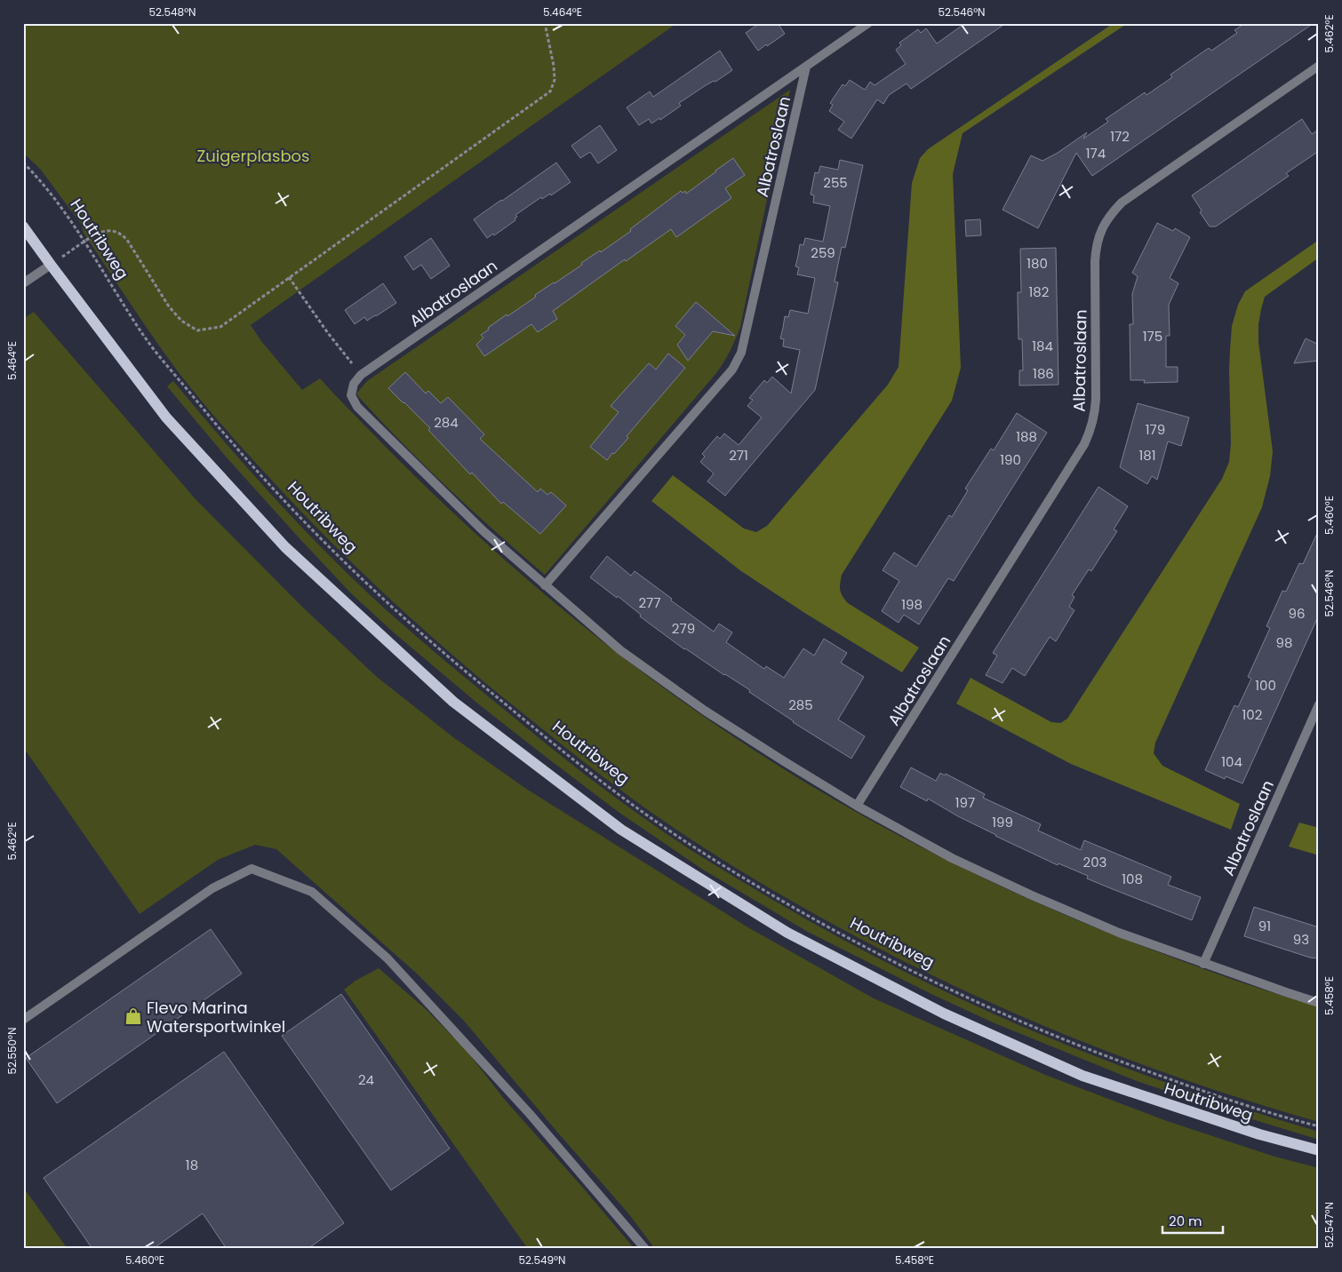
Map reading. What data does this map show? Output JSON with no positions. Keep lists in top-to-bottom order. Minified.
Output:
{"streets":{"main road":["Houtribweg"],"street":["Albatroslaan"]},"parks":["Zuigerplasbos"],"places":{"shop":["Flevo Marina Watersportwinkel"]},"house_numbers":["172","174","255","259","180","182","175","184","186","284","179","188","271","181","190","277","198","96","279","98","100","285","102","104","197","199","203","108","91","93","24","18"],"scale_bar":"20 m","coordinates":["52.548°N","5.464°E","52.546°N","5.462°E","5.460°E","5.458°E","52.550°N","52.547°N","52.549°N"]}
